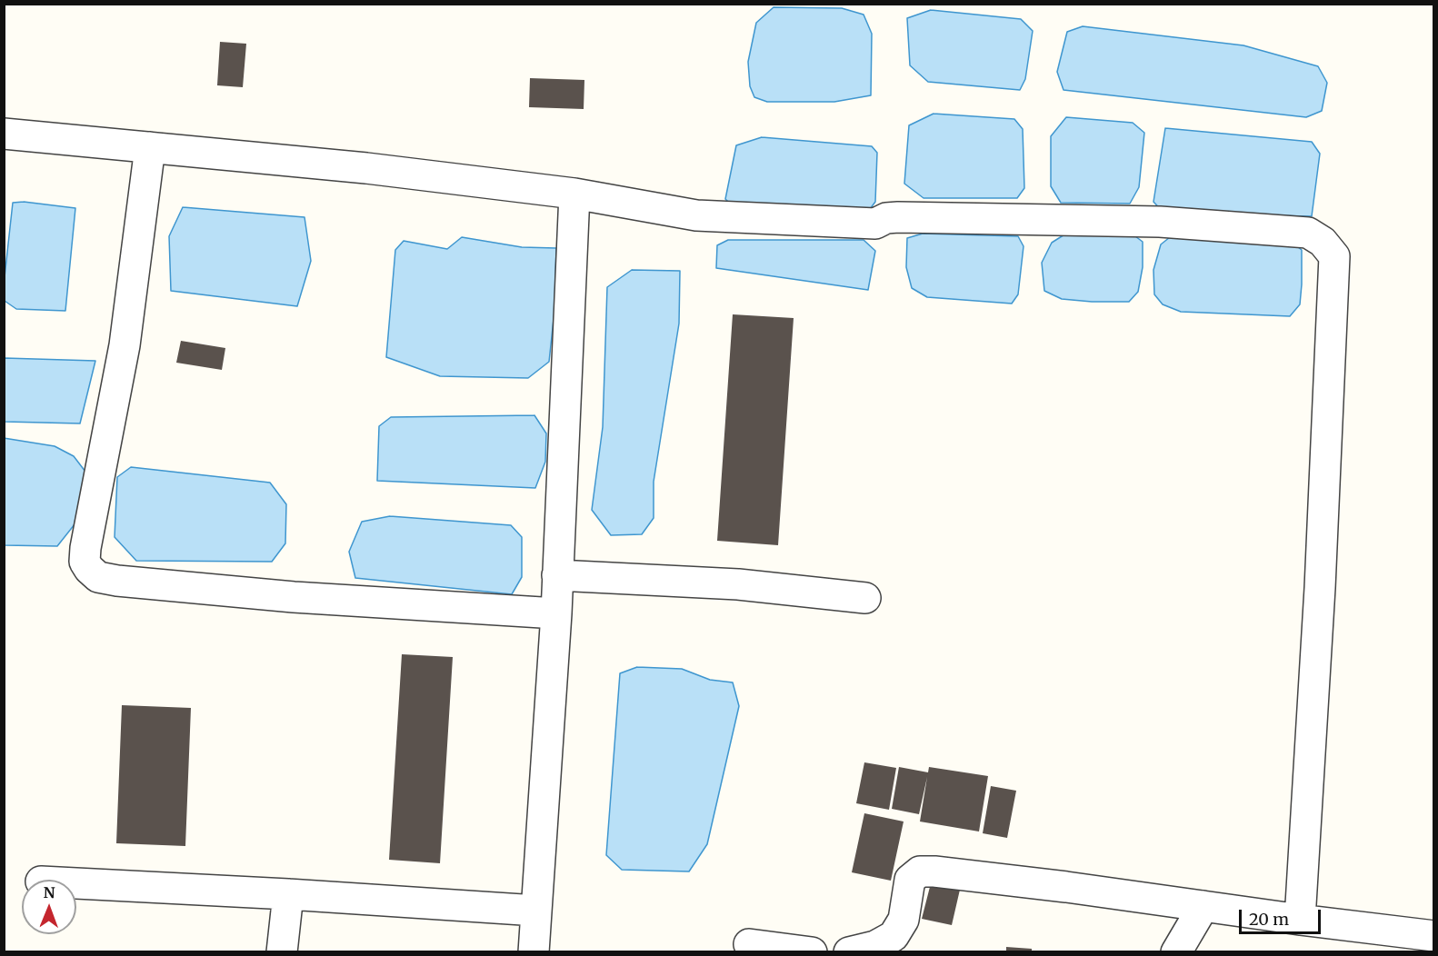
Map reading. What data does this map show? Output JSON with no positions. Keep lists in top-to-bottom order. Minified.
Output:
{"scale_bar":"20 m","north":"top"}
